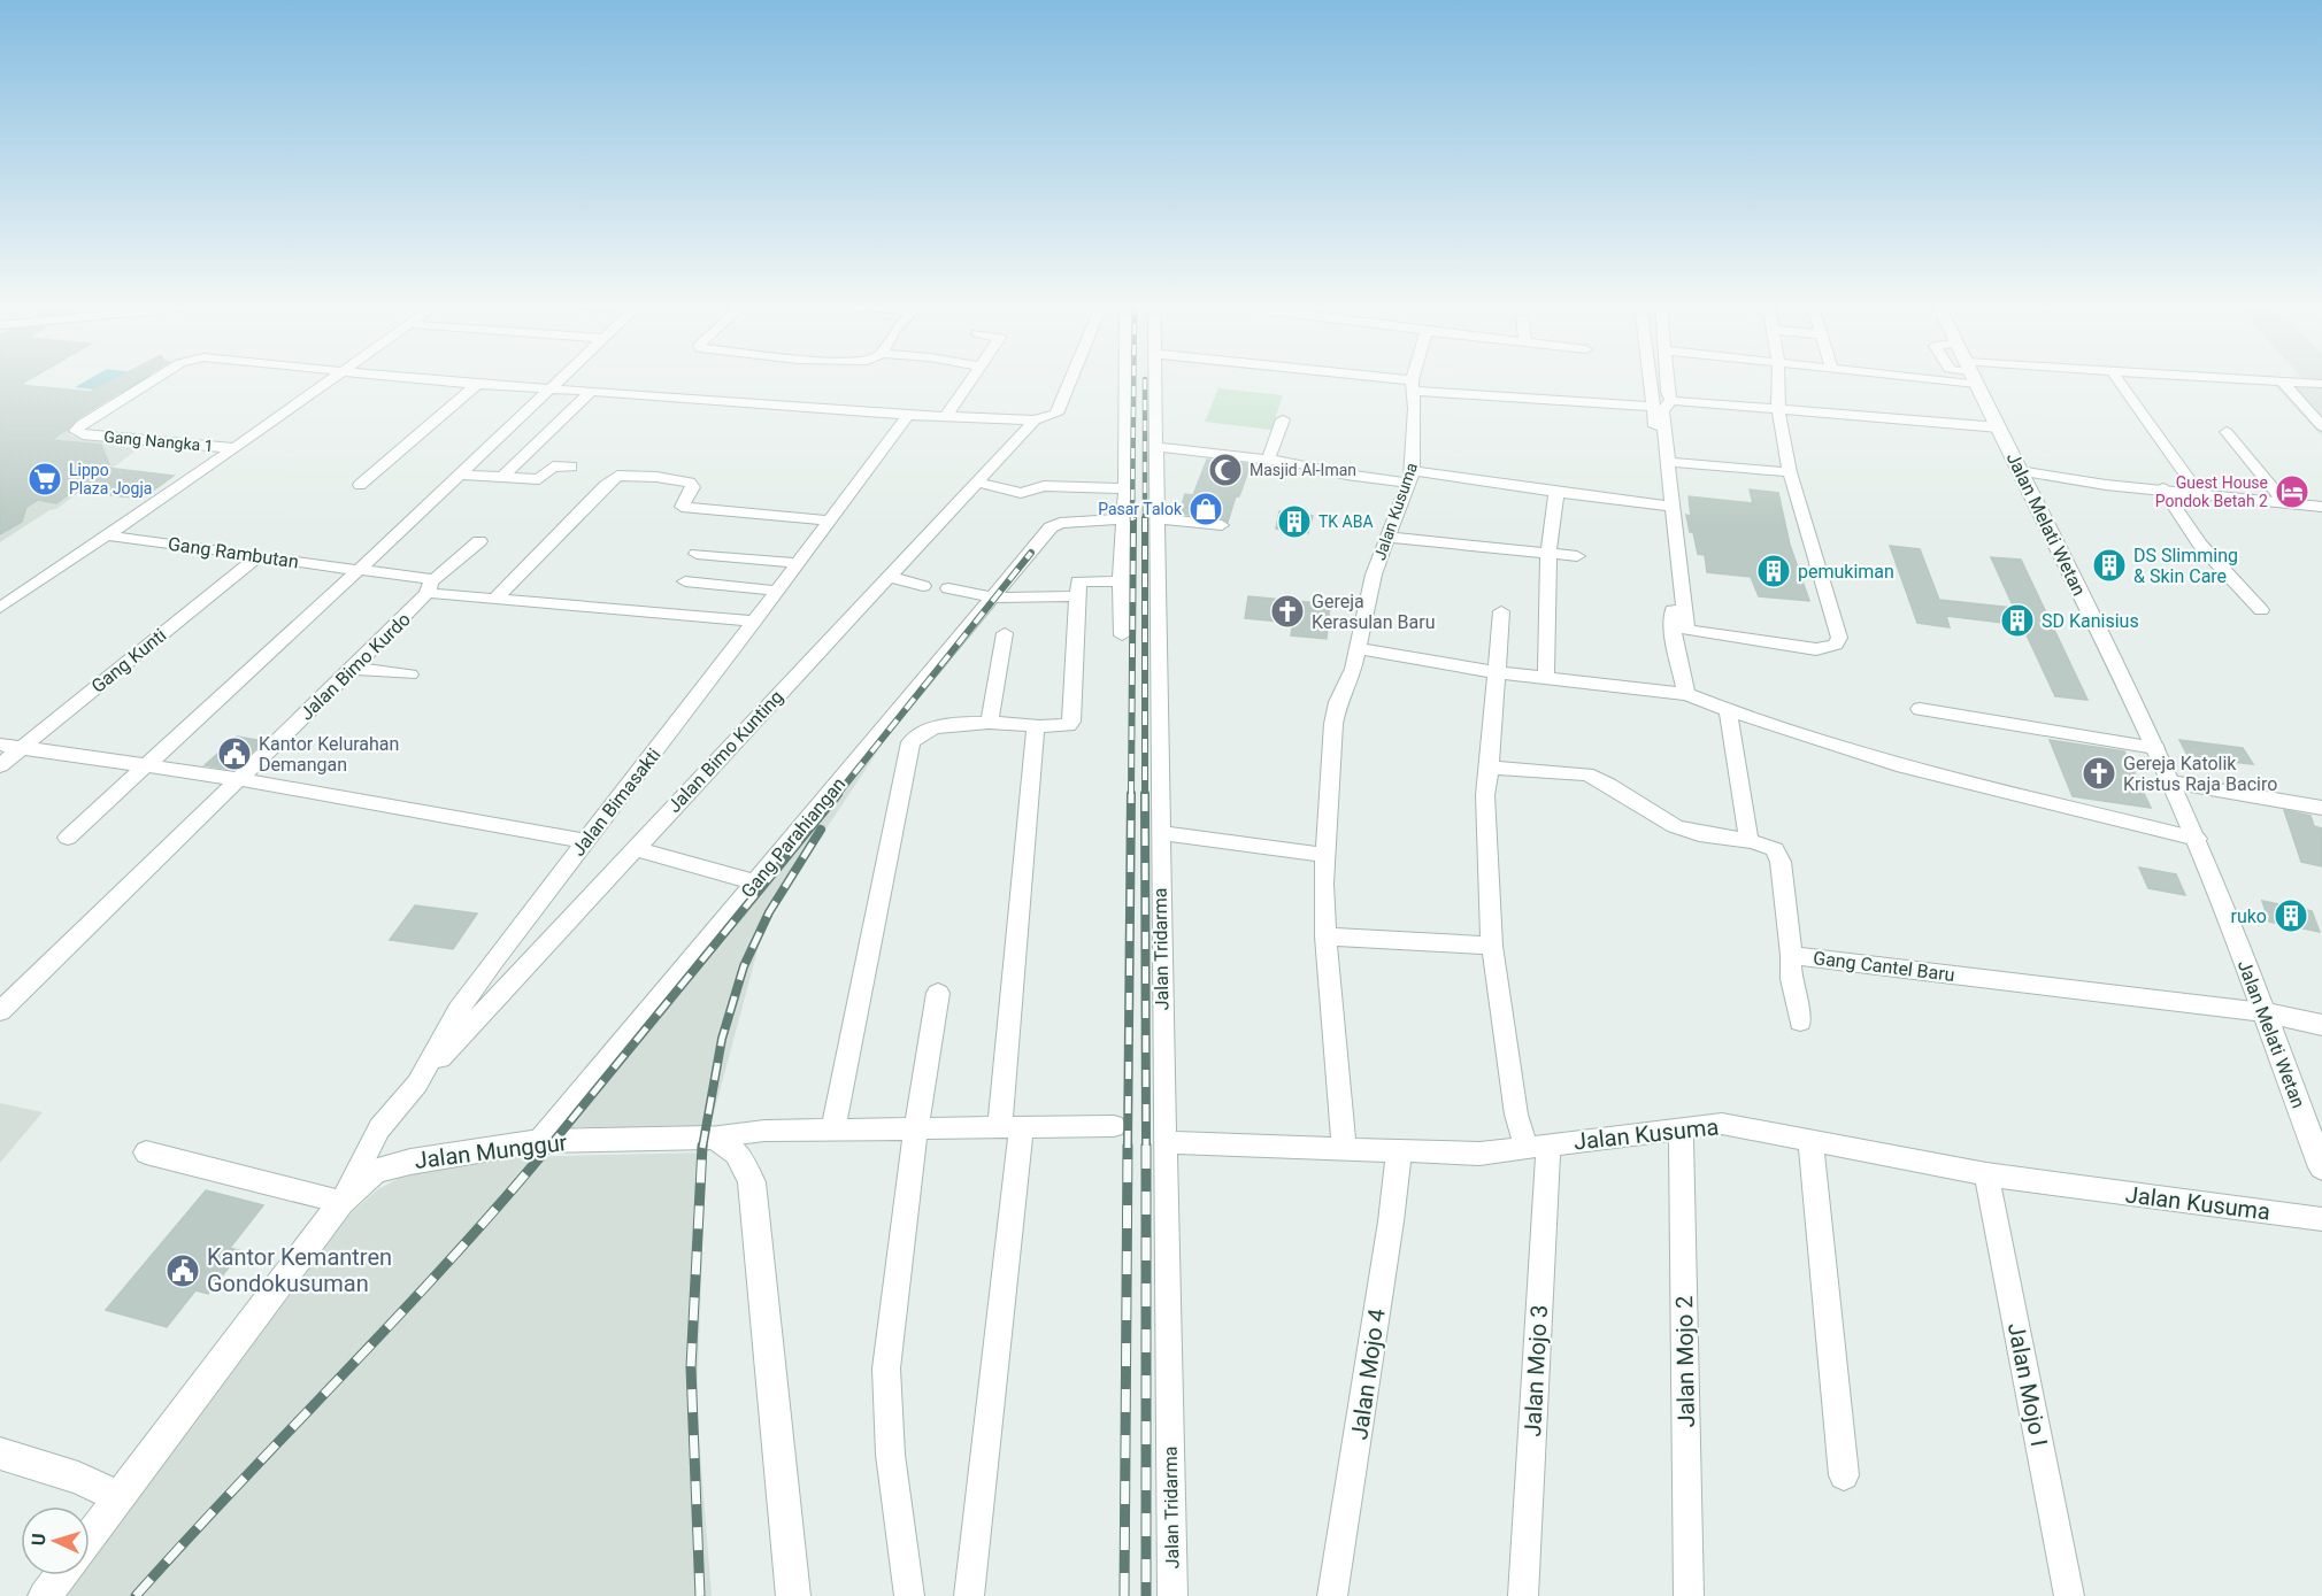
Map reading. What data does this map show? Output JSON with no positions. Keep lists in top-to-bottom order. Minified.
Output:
{"streets":{"street":["Gang Nangka 1","Jalan Kusuma","Jalan Melati Wetan","Gang Rambutan","Gang Kunti","Jalan Bimo Kurdo","Jalan Bimo Kunting","Jalan Bimasakti","Gang Parahiangan","Jalan Tridarma","Gang Cantel Baru","Jalan Munggur","Jalan Mojo 2","Jalan Mojo 3","Jalan Mojo 4","Jalan Mojo I"]},"crossings":[["Jalan Kusuma","Jalan Tridarma"],["Jalan Kusuma","Jalan Mojo 2"],["Jalan Kusuma","Jalan Mojo 3"],["Jalan Kusuma","Jalan Mojo 4"],["Jalan Kusuma","Jalan Mojo I"],["Jalan Melati Wetan","Gang Cantel Baru"],["Gang Rambutan","Gang Kunti"],["Jalan Bimo Kunting","Jalan Bimasakti"],["Jalan Bimasakti","Jalan Munggur"],["Gang Parahiangan","Jalan Munggur"]],"places":{"mosque":["Masjid Al-Iman"],"supermarket":["Lippo Plaza Jogja"],"hotel":["Guest House Pondok Betah 2"],"shop":["Pasar Talok"],"building":["TK ABA","DS Slimming & Skin Care","pemukiman","SD Kanisius","ruko"],"church":["Gereja Kerasulan Baru","Gereja Katolik Kristus Raja Baciro"],"public building":["Kantor Kelurahan Demangan","Kantor Kemantren Gondokusuman"]},"north":"left"}
